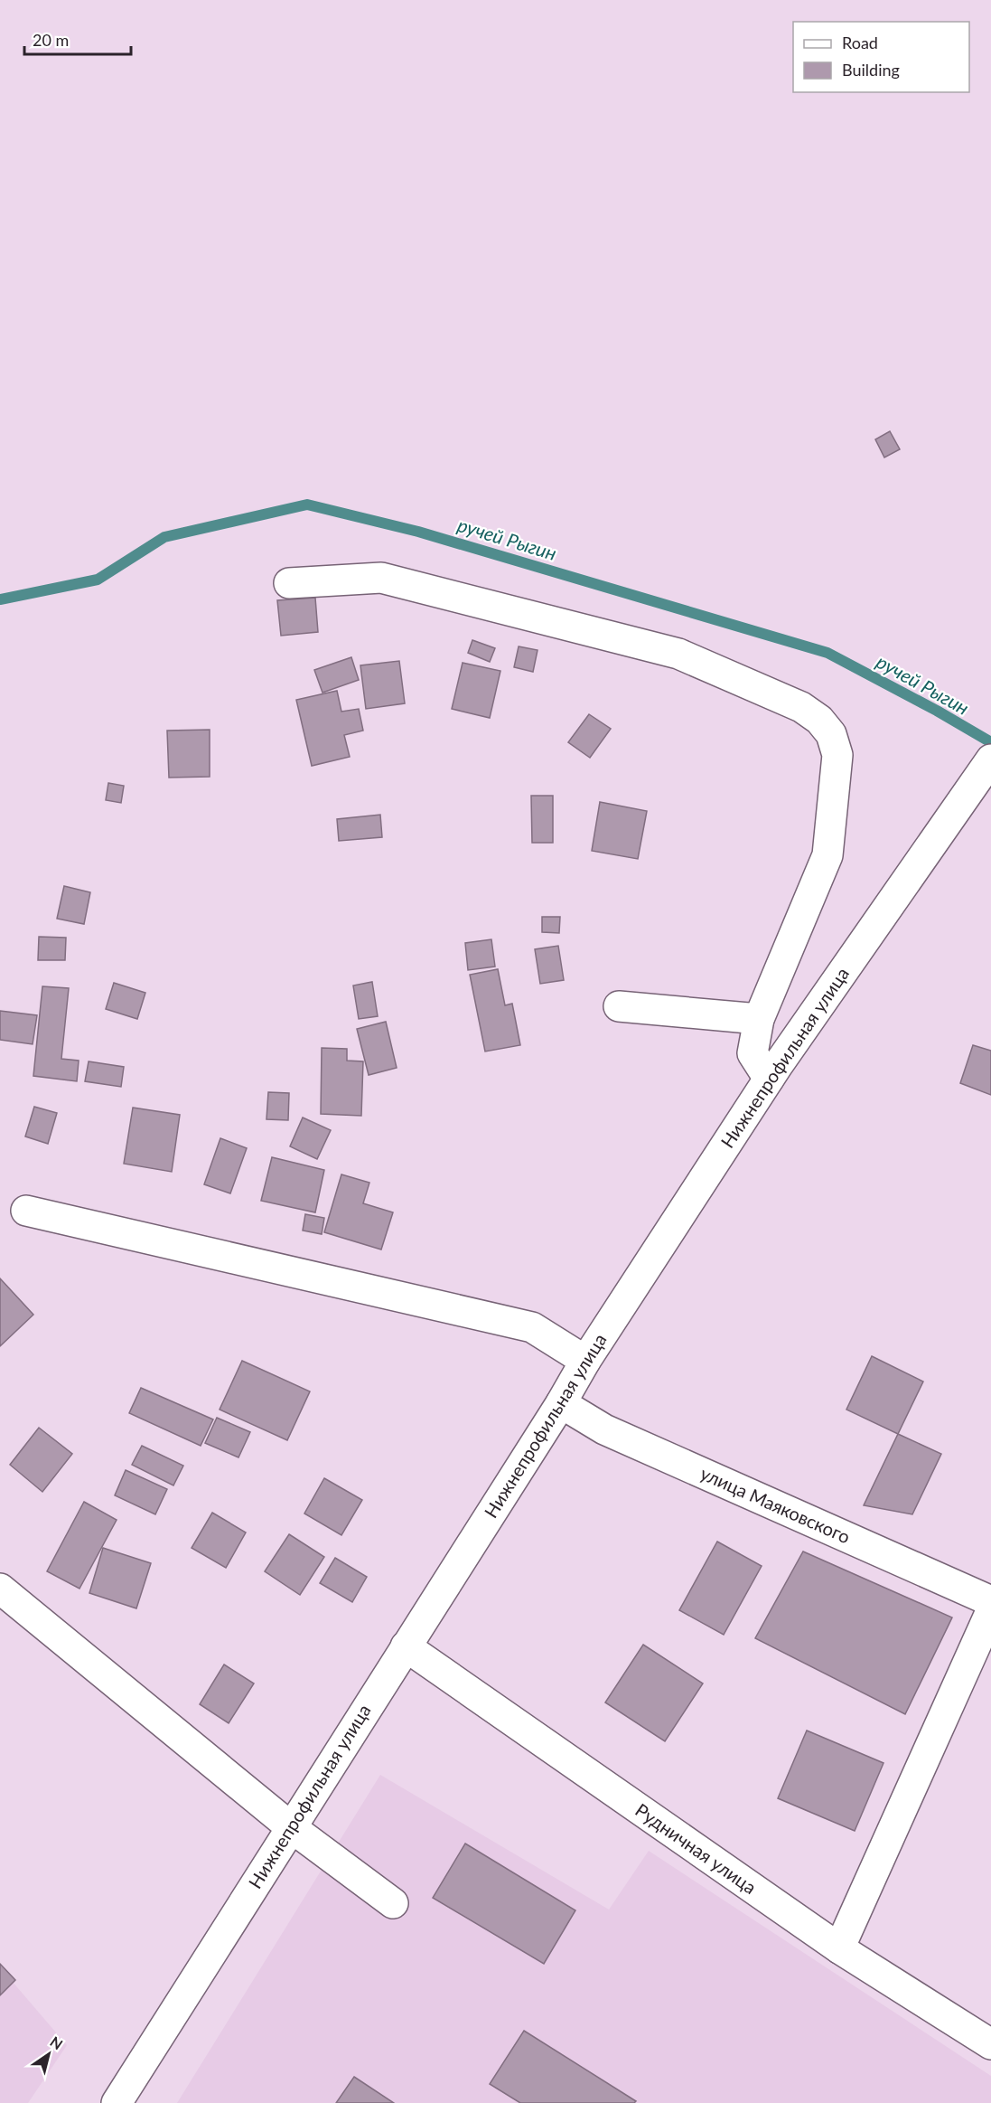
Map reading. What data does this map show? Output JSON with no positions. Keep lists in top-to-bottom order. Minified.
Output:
{"streets":{"street":["Нижнепрофильная улица","улица Маяковского","Рудничная улица"]},"crossings":[["Нижнепрофильная улица","улица Маяковского"],["Нижнепрофильная улица","Рудничная улица"]],"water":["ручей Рыгин"],"legend":["Road","Building"],"scale_bar":"20 m","north":"top right"}
